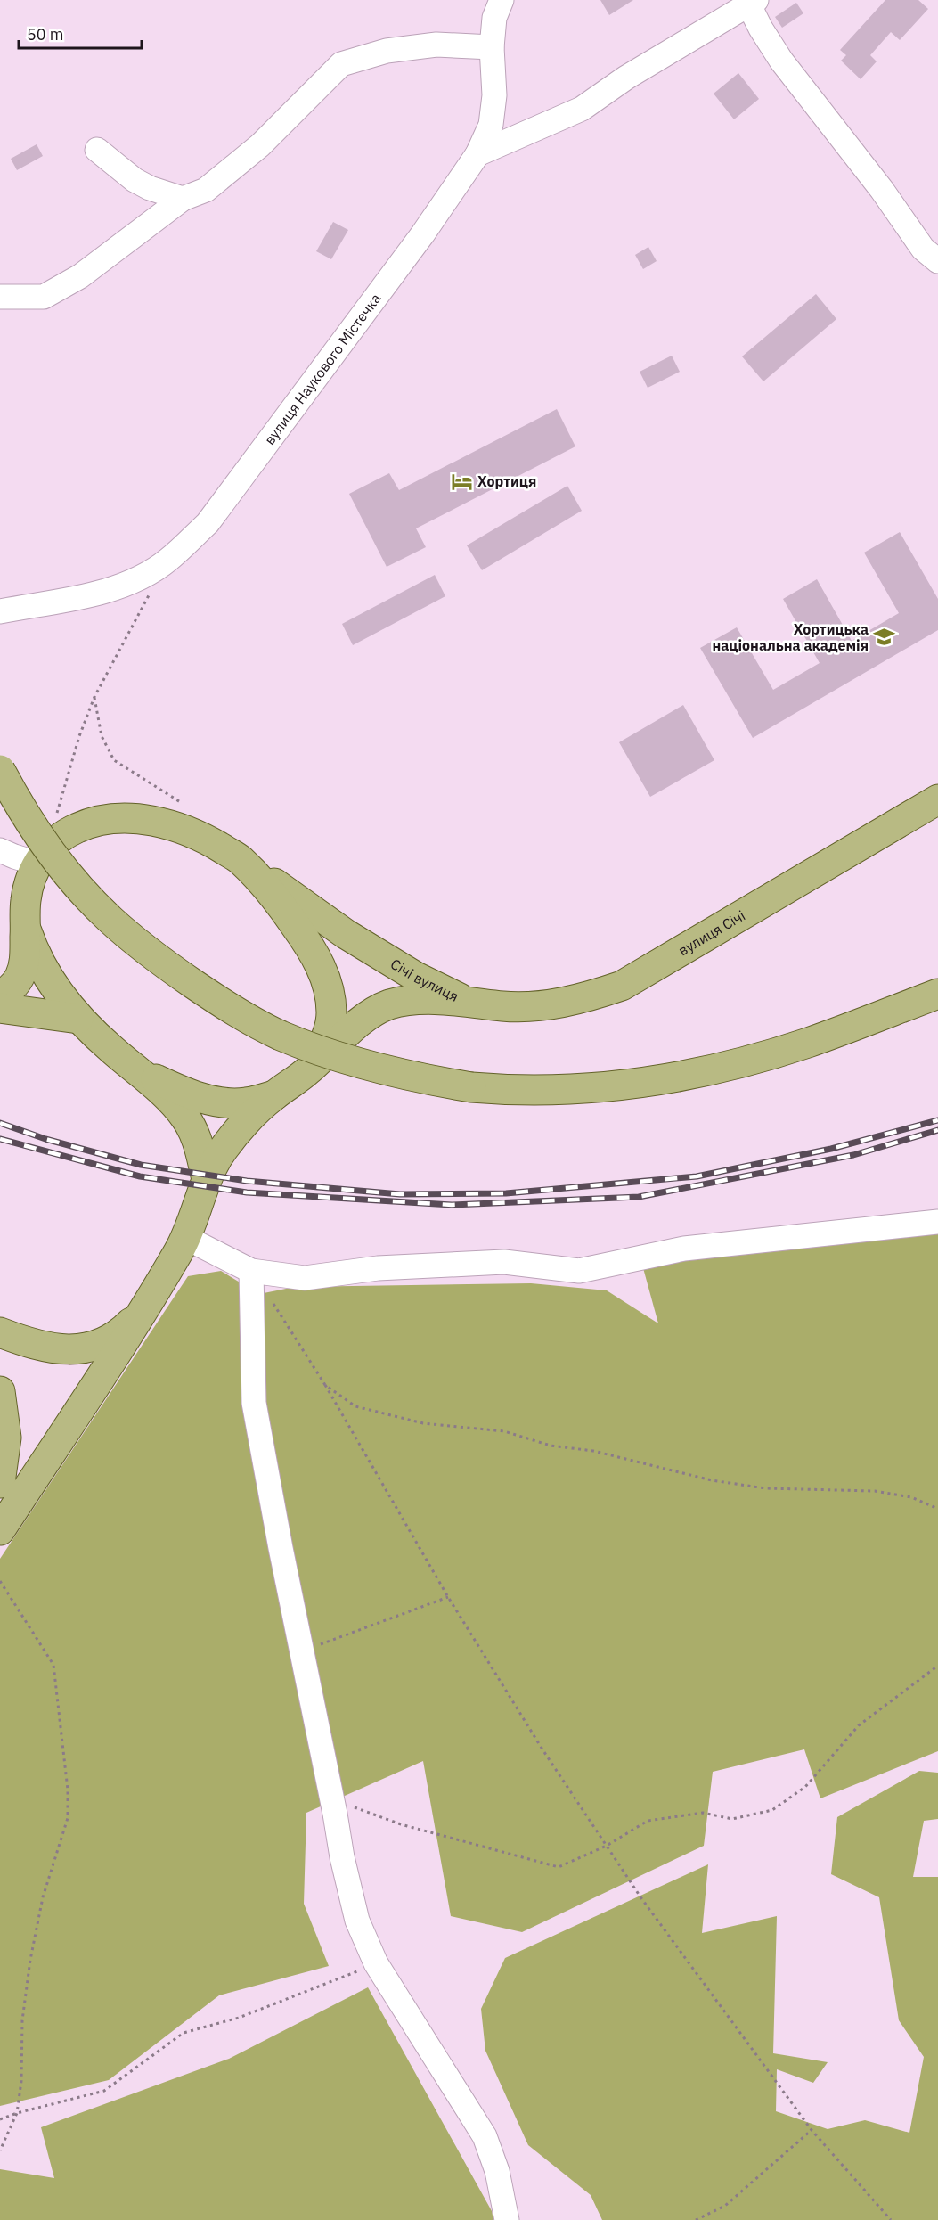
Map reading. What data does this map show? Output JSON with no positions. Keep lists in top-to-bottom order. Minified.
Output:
{"streets":{"main road":["вулиця Січі","Січі вулиця"],"street":["вулиця Наукового Містечка"]},"crossings":[["вулиця Січі","Січі вулиця"]],"places":{"hotel":["Хортиця"],"school or university":["Хортицька національна академія"]},"scale_bar":"50 m"}
